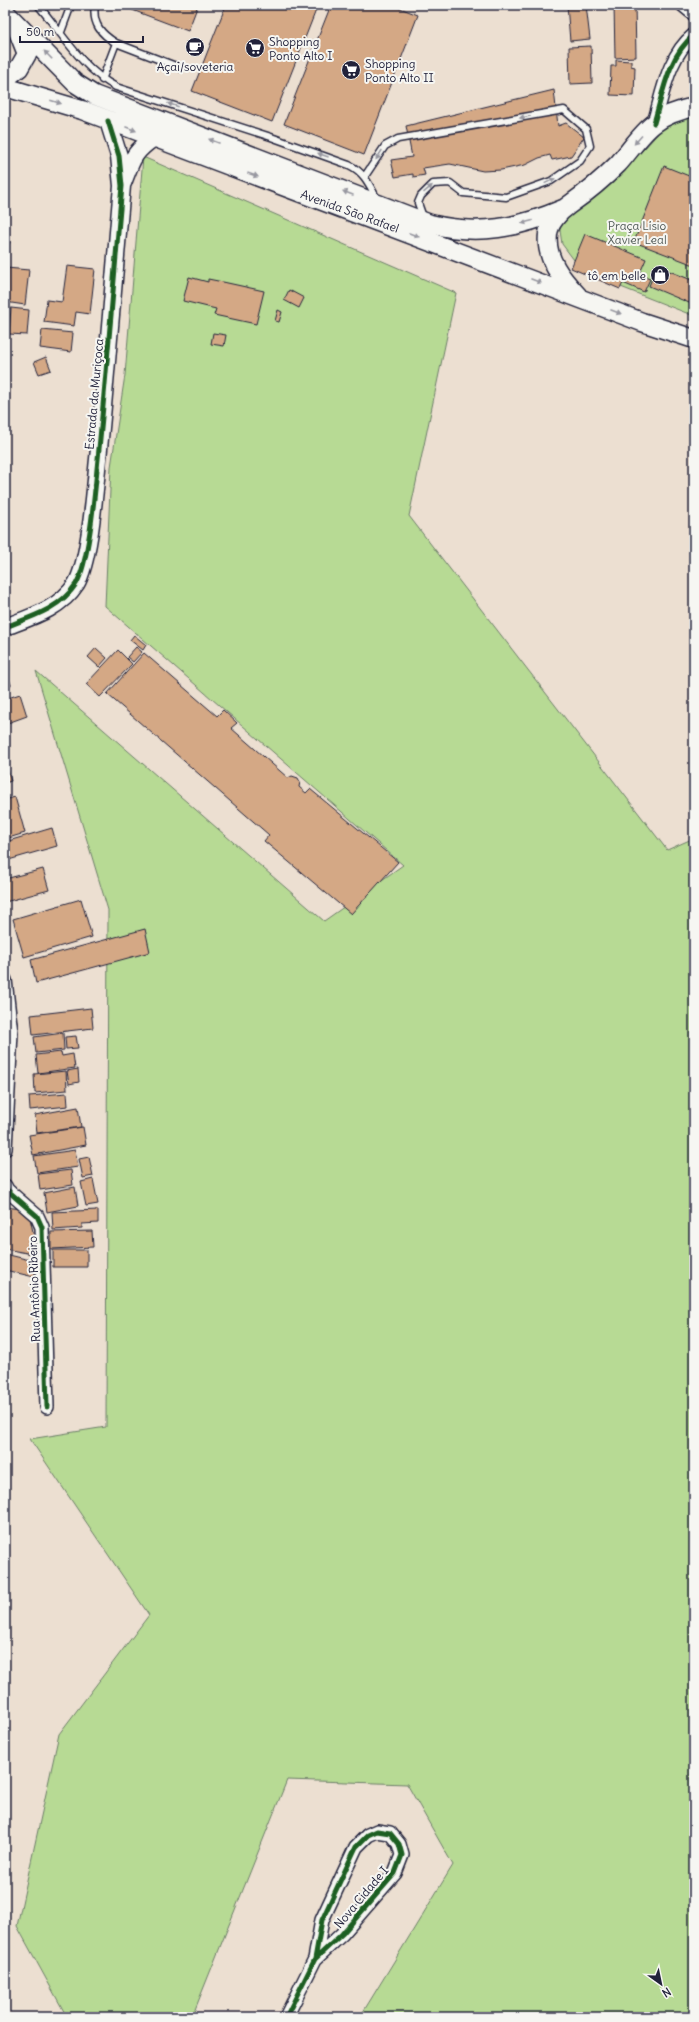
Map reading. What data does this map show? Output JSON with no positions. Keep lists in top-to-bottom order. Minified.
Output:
{"streets":{"main road":["Avenida São Rafael"],"street":["Estrada da Muriçoca","Rua Antônio Ribeiro","Nova Cidade I"]},"crossings":[["Avenida São Rafael","Estrada da Muriçoca"]],"parks":["Praça Lísio Xavier Leal"],"places":{"cafe":["Açai/soveteria"],"supermarket":["Shopping Ponto Alto I","Shopping Ponto Alto II"],"shop":["tô em belle"]},"scale_bar":"50 m","north":"bottom right"}
